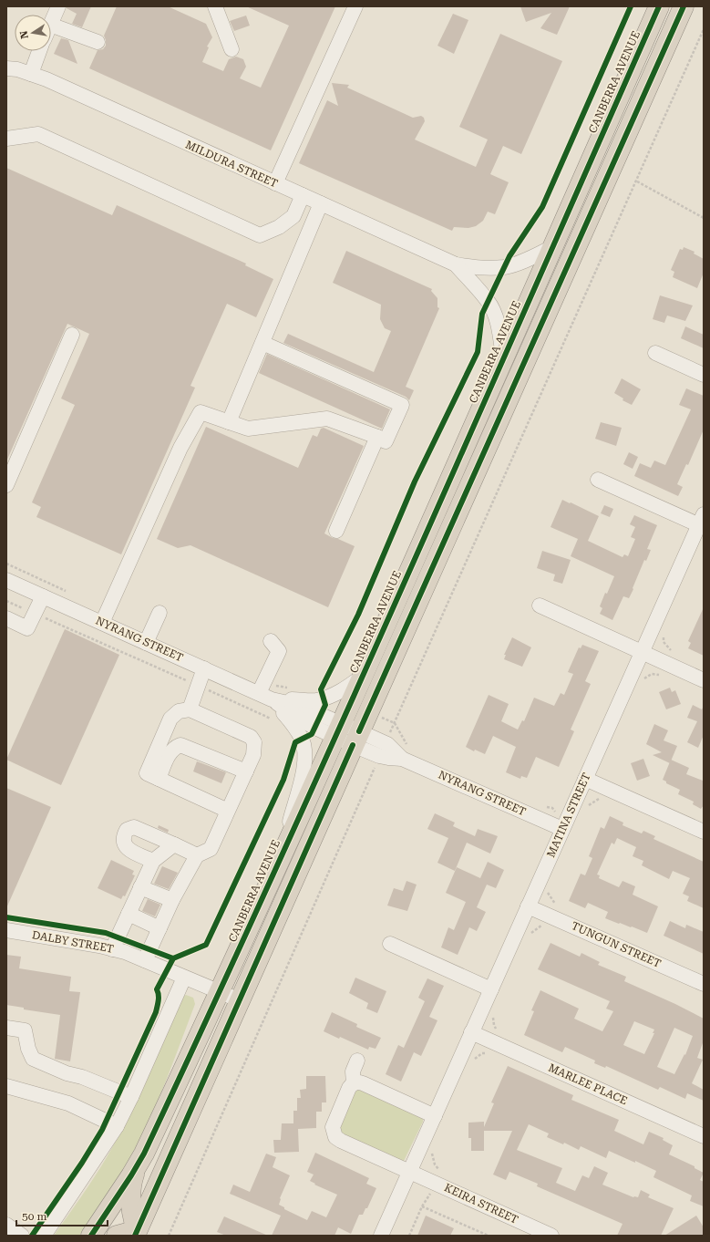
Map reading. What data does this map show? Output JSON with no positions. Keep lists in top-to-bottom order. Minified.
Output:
{"streets":{"highway":["CANBERRA AVENUE"],"street":["MILDURA STREET","NYRANG STREET","MATINA STREET","DALBY STREET","TUNGUN STREET","MARLEE PLACE","KEIRA STREET"]},"crossings":[["CANBERRA AVENUE","MILDURA STREET"],["CANBERRA AVENUE","NYRANG STREET"],["CANBERRA AVENUE","DALBY STREET"],["NYRANG STREET","MATINA STREET"],["MATINA STREET","TUNGUN STREET"],["MATINA STREET","MARLEE PLACE"],["MATINA STREET","KEIRA STREET"]],"scale_bar":"50 m","north":"left"}
